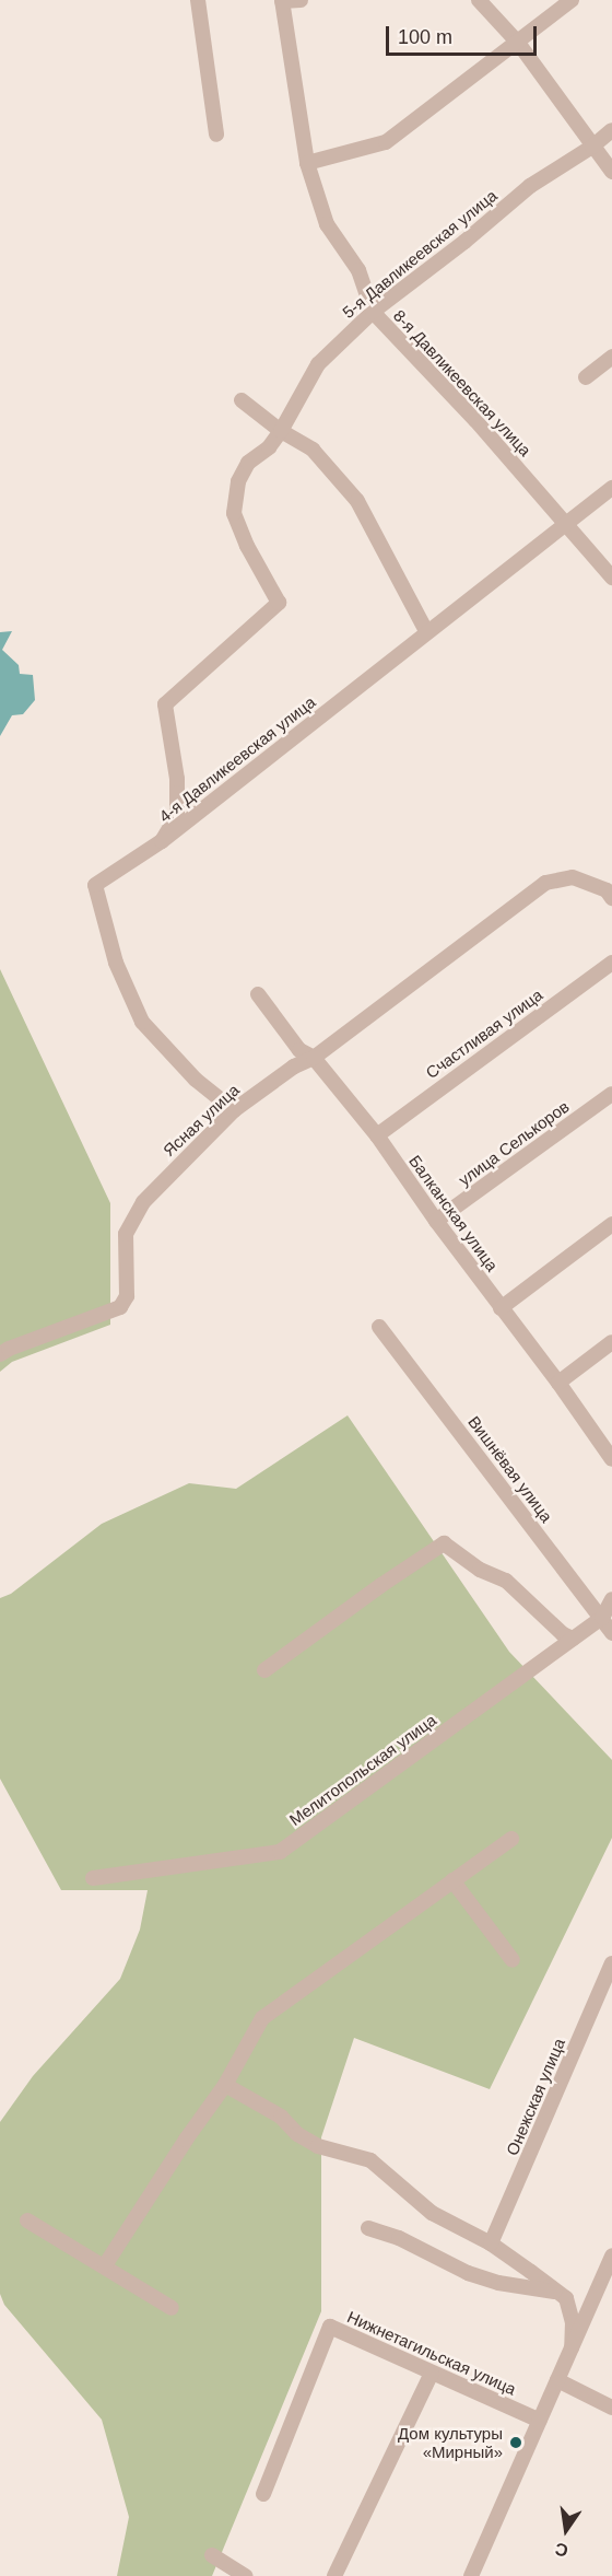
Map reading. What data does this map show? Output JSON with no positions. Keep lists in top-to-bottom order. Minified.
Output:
{"streets":{"street":["5-я Давликеевская улица","8-я Давликеевская улица","4-я Давликеевская улица","Счастливая улица","Ясная улица","улица Селькоров","Балканская улица","Вишнёвая улица","Мелитопольская улица","Онежская улица","Нижнетагильская улица"]},"crossings":[["5-я Давликеевская улица","8-я Давликеевская улица"],["5-я Давликеевская улица","4-я Давликеевская улица"],["8-я Давликеевская улица","4-я Давликеевская улица"],["4-я Давликеевская улица","Ясная улица"],["Счастливая улица","Балканская улица"],["Ясная улица","Балканская улица"],["улица Селькоров","Балканская улица"],["Вишнёвая улица","Мелитопольская улица"]],"places":["Дом культуры «Мирный»"],"scale_bar":"100 m","north":"bottom"}
